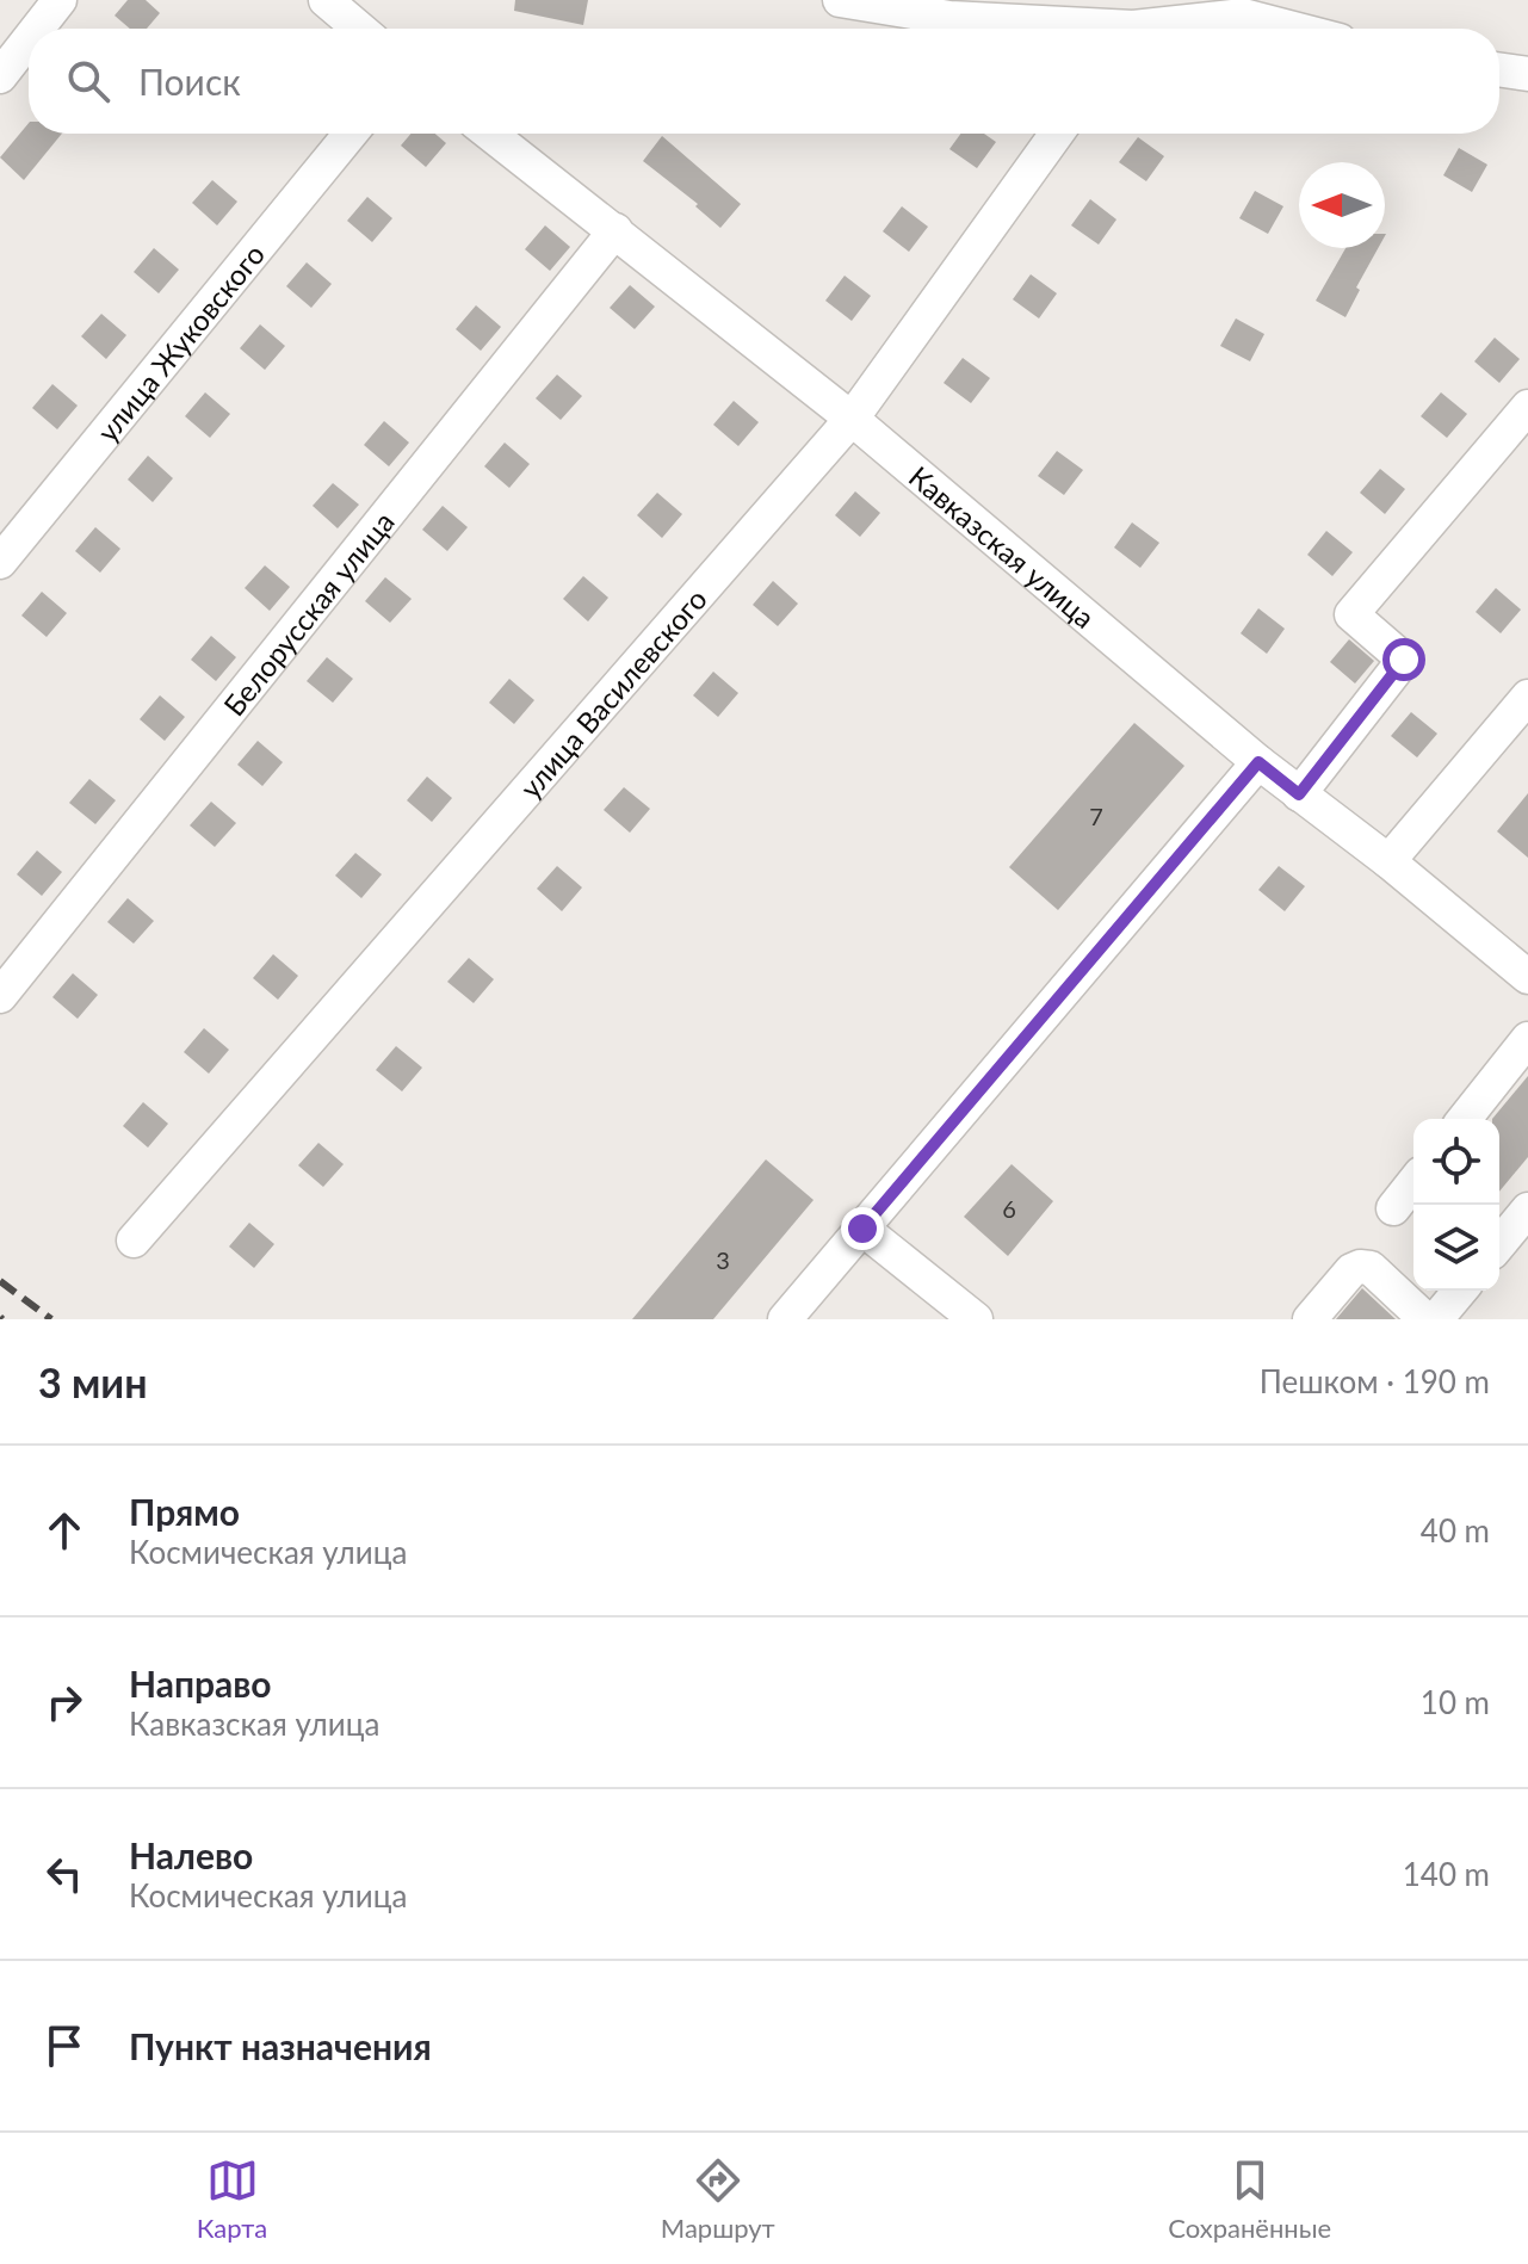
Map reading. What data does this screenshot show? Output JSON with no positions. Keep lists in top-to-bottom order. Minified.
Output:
{"streets":{"street":["улица Жуковского","Кавказская улица","Белорусская улица","улица Василевского"]},"crossings":[["Кавказская улица","Белорусская улица"],["Кавказская улица","улица Василевского"]],"house_numbers":["7","6","3"],"north":"left","page":{"search":"Поиск","heading":["3 мин","Пешком · 190 m"],"list":[["Прямо","Космическая улица","40 m"],["Направо","Кавказская улица","10 m"],["Налево","Космическая улица","140 m"],"Пункт назначения"],"nav":["Карта","Маршрут","Сохранённые"]}}
